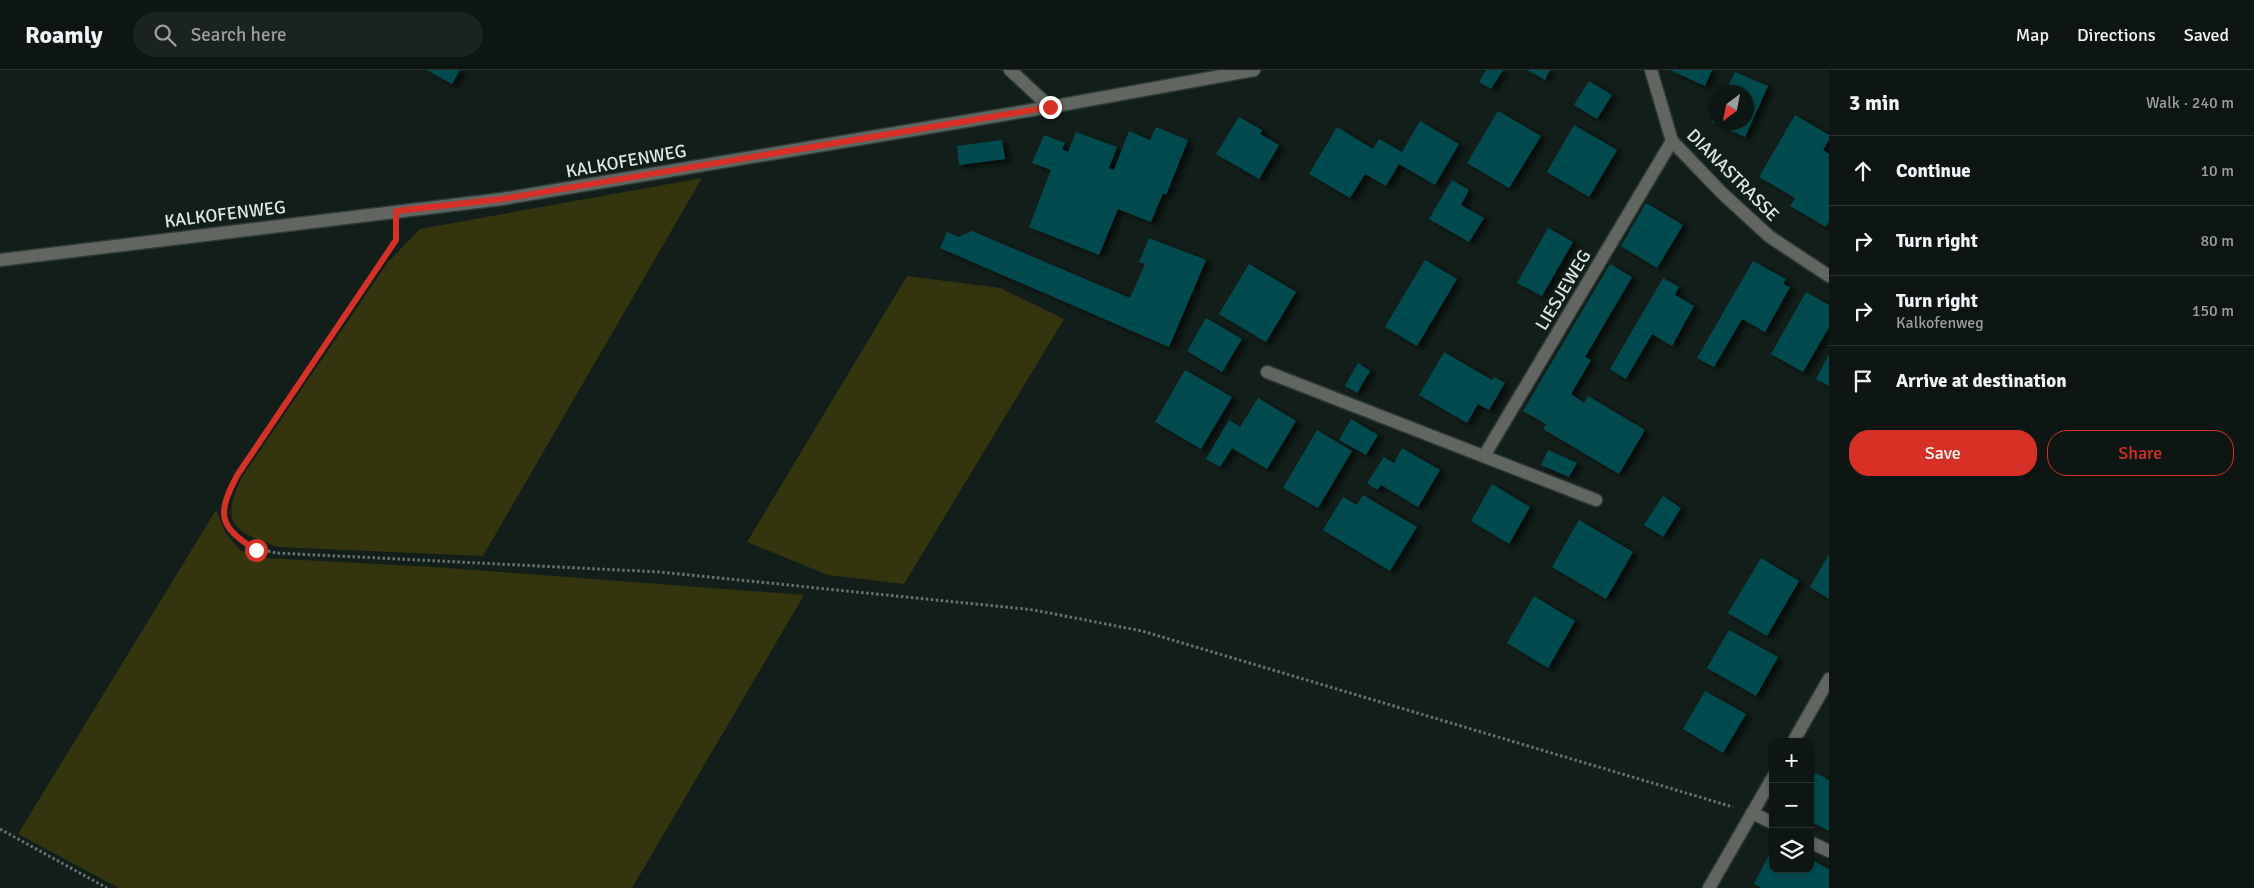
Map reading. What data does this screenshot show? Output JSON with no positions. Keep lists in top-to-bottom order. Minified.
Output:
{"streets":{"street":["KALKOFENWEG","DIANASTRASSE","LIESJEWEG"]},"crossings":[["DIANASTRASSE","LIESJEWEG"]],"north":"bottom left","page":{"header":"Roamly","search":"Search here","nav":["Map","Directions","Saved"],"heading":["3 min","Walk · 240 m"],"list":[["Continue","10 m"],["Turn right","80 m"],["Turn right","Kalkofenweg","150 m"],"Arrive at destination"],"buttons":["Save","Share"],"map_buttons":["+","−"]}}
